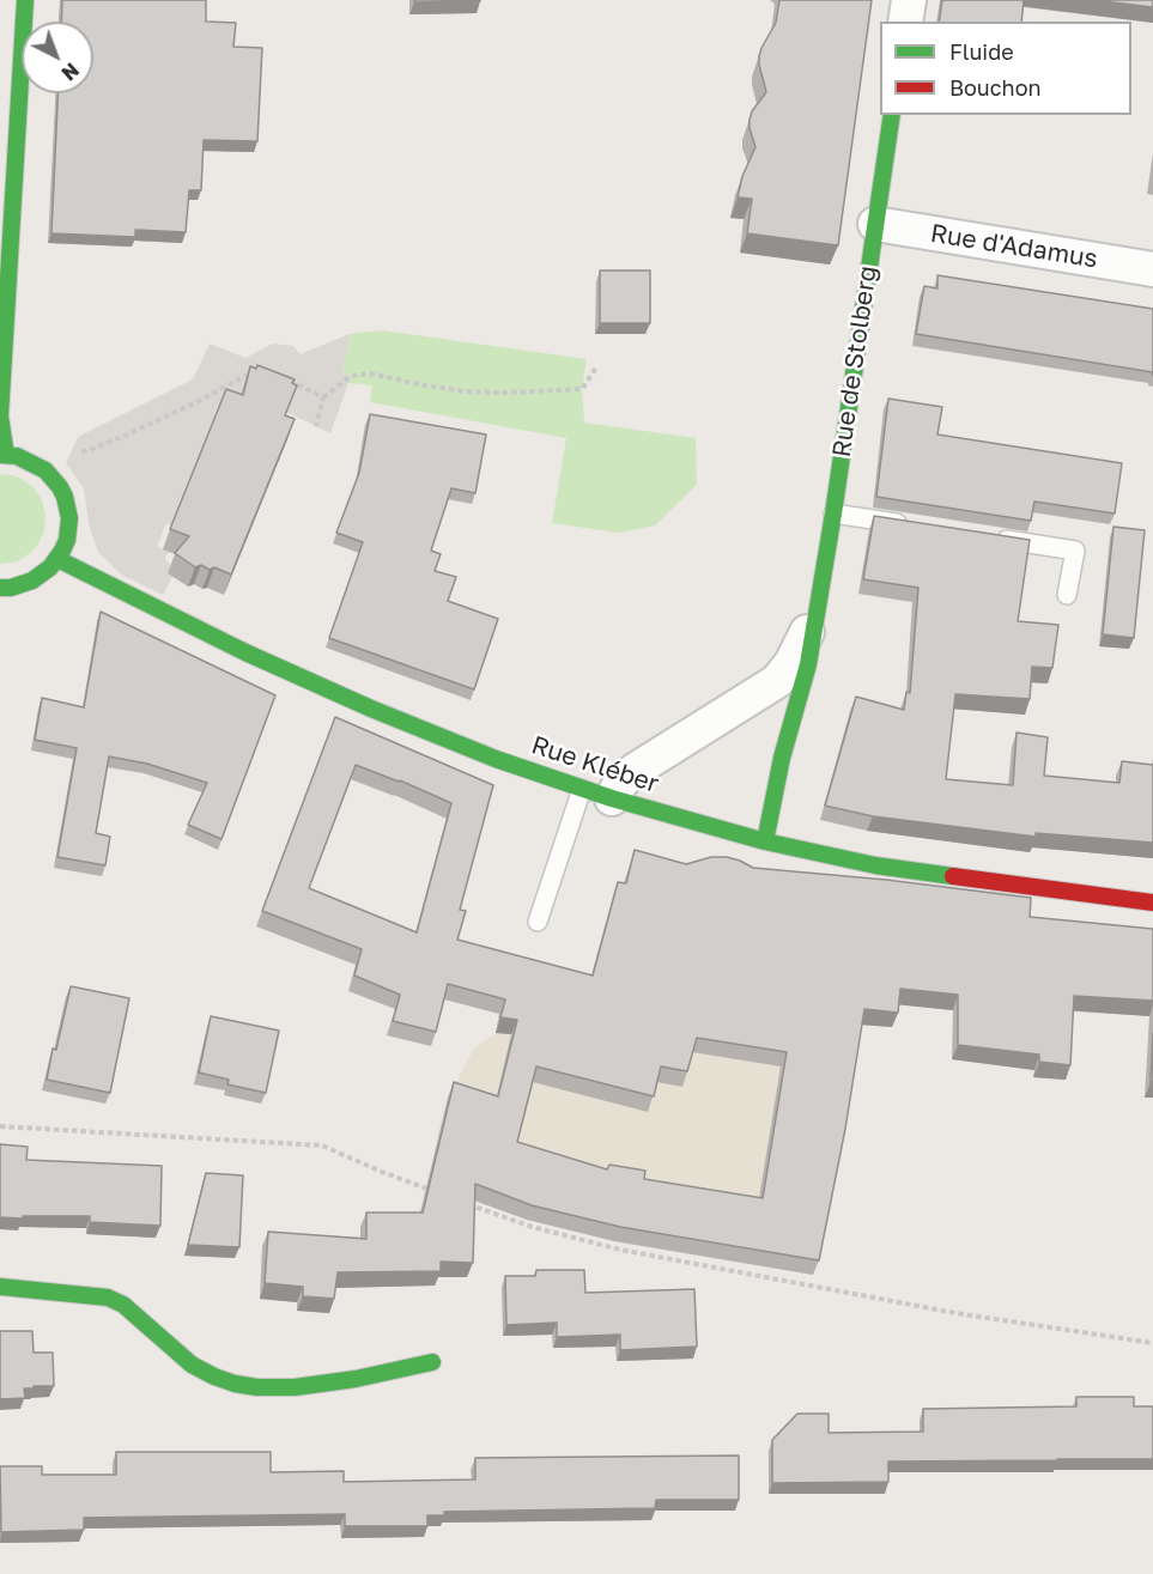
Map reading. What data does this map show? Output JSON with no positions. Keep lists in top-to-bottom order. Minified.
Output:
{"streets":{"street":["Rue d'Adamus","Rue de Stolberg","Rue Kléber"]},"crossings":[["Rue d'Adamus","Rue de Stolberg"],["Rue de Stolberg","Rue Kléber"]],"legend":["Fluide","Bouchon"],"north":"bottom right"}
